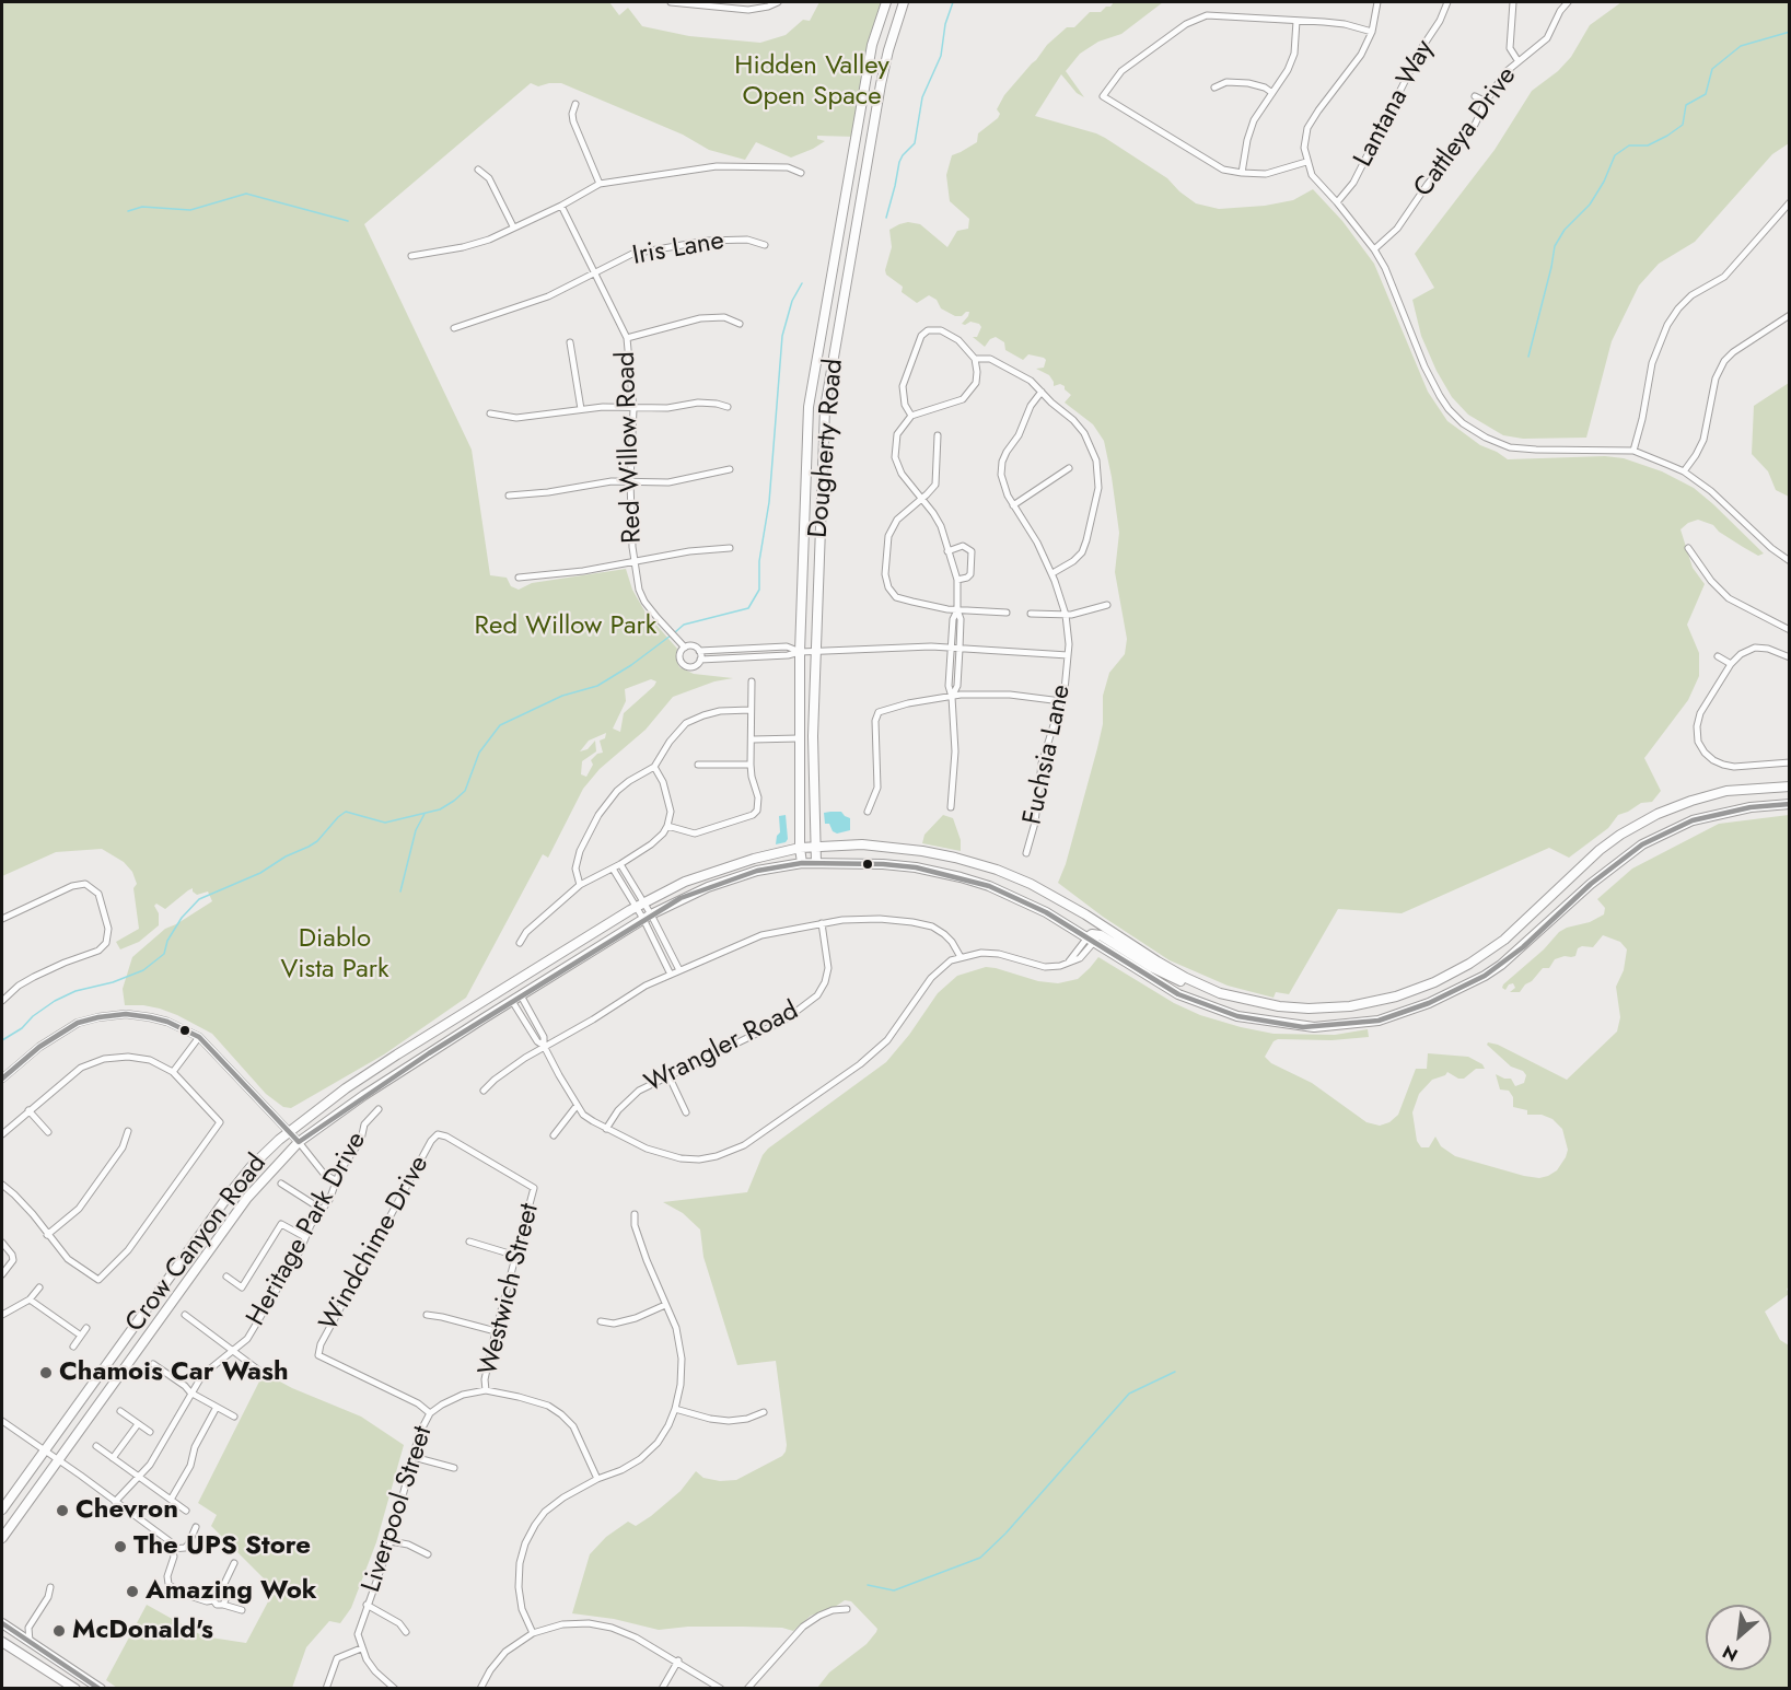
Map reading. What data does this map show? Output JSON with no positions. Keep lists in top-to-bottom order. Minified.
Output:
{"streets":{"main road":["Dougherty Road","Crow Canyon Road"],"street":["Lantana Way","Cattleya Drive","Iris Lane","Red Willow Road","Fuchsia Lane","Wrangler Road","Heritage Park Drive","Windchime Drive","Westwich Street","Liverpool Street"]},"crossings":[["Iris Lane","Red Willow Road"],["Dougherty Road","Crow Canyon Road"],["Windchime Drive","Westwich Street"],["Windchime Drive","Liverpool Street"],["Westwich Street","Liverpool Street"]],"parks":["Hidden Valley Open Space","Red Willow Park","Diablo Vista Park"],"places":["Chamois Car Wash","Chevron","The UPS Store","Amazing Wok","McDonald's"],"north":"bottom left"}
